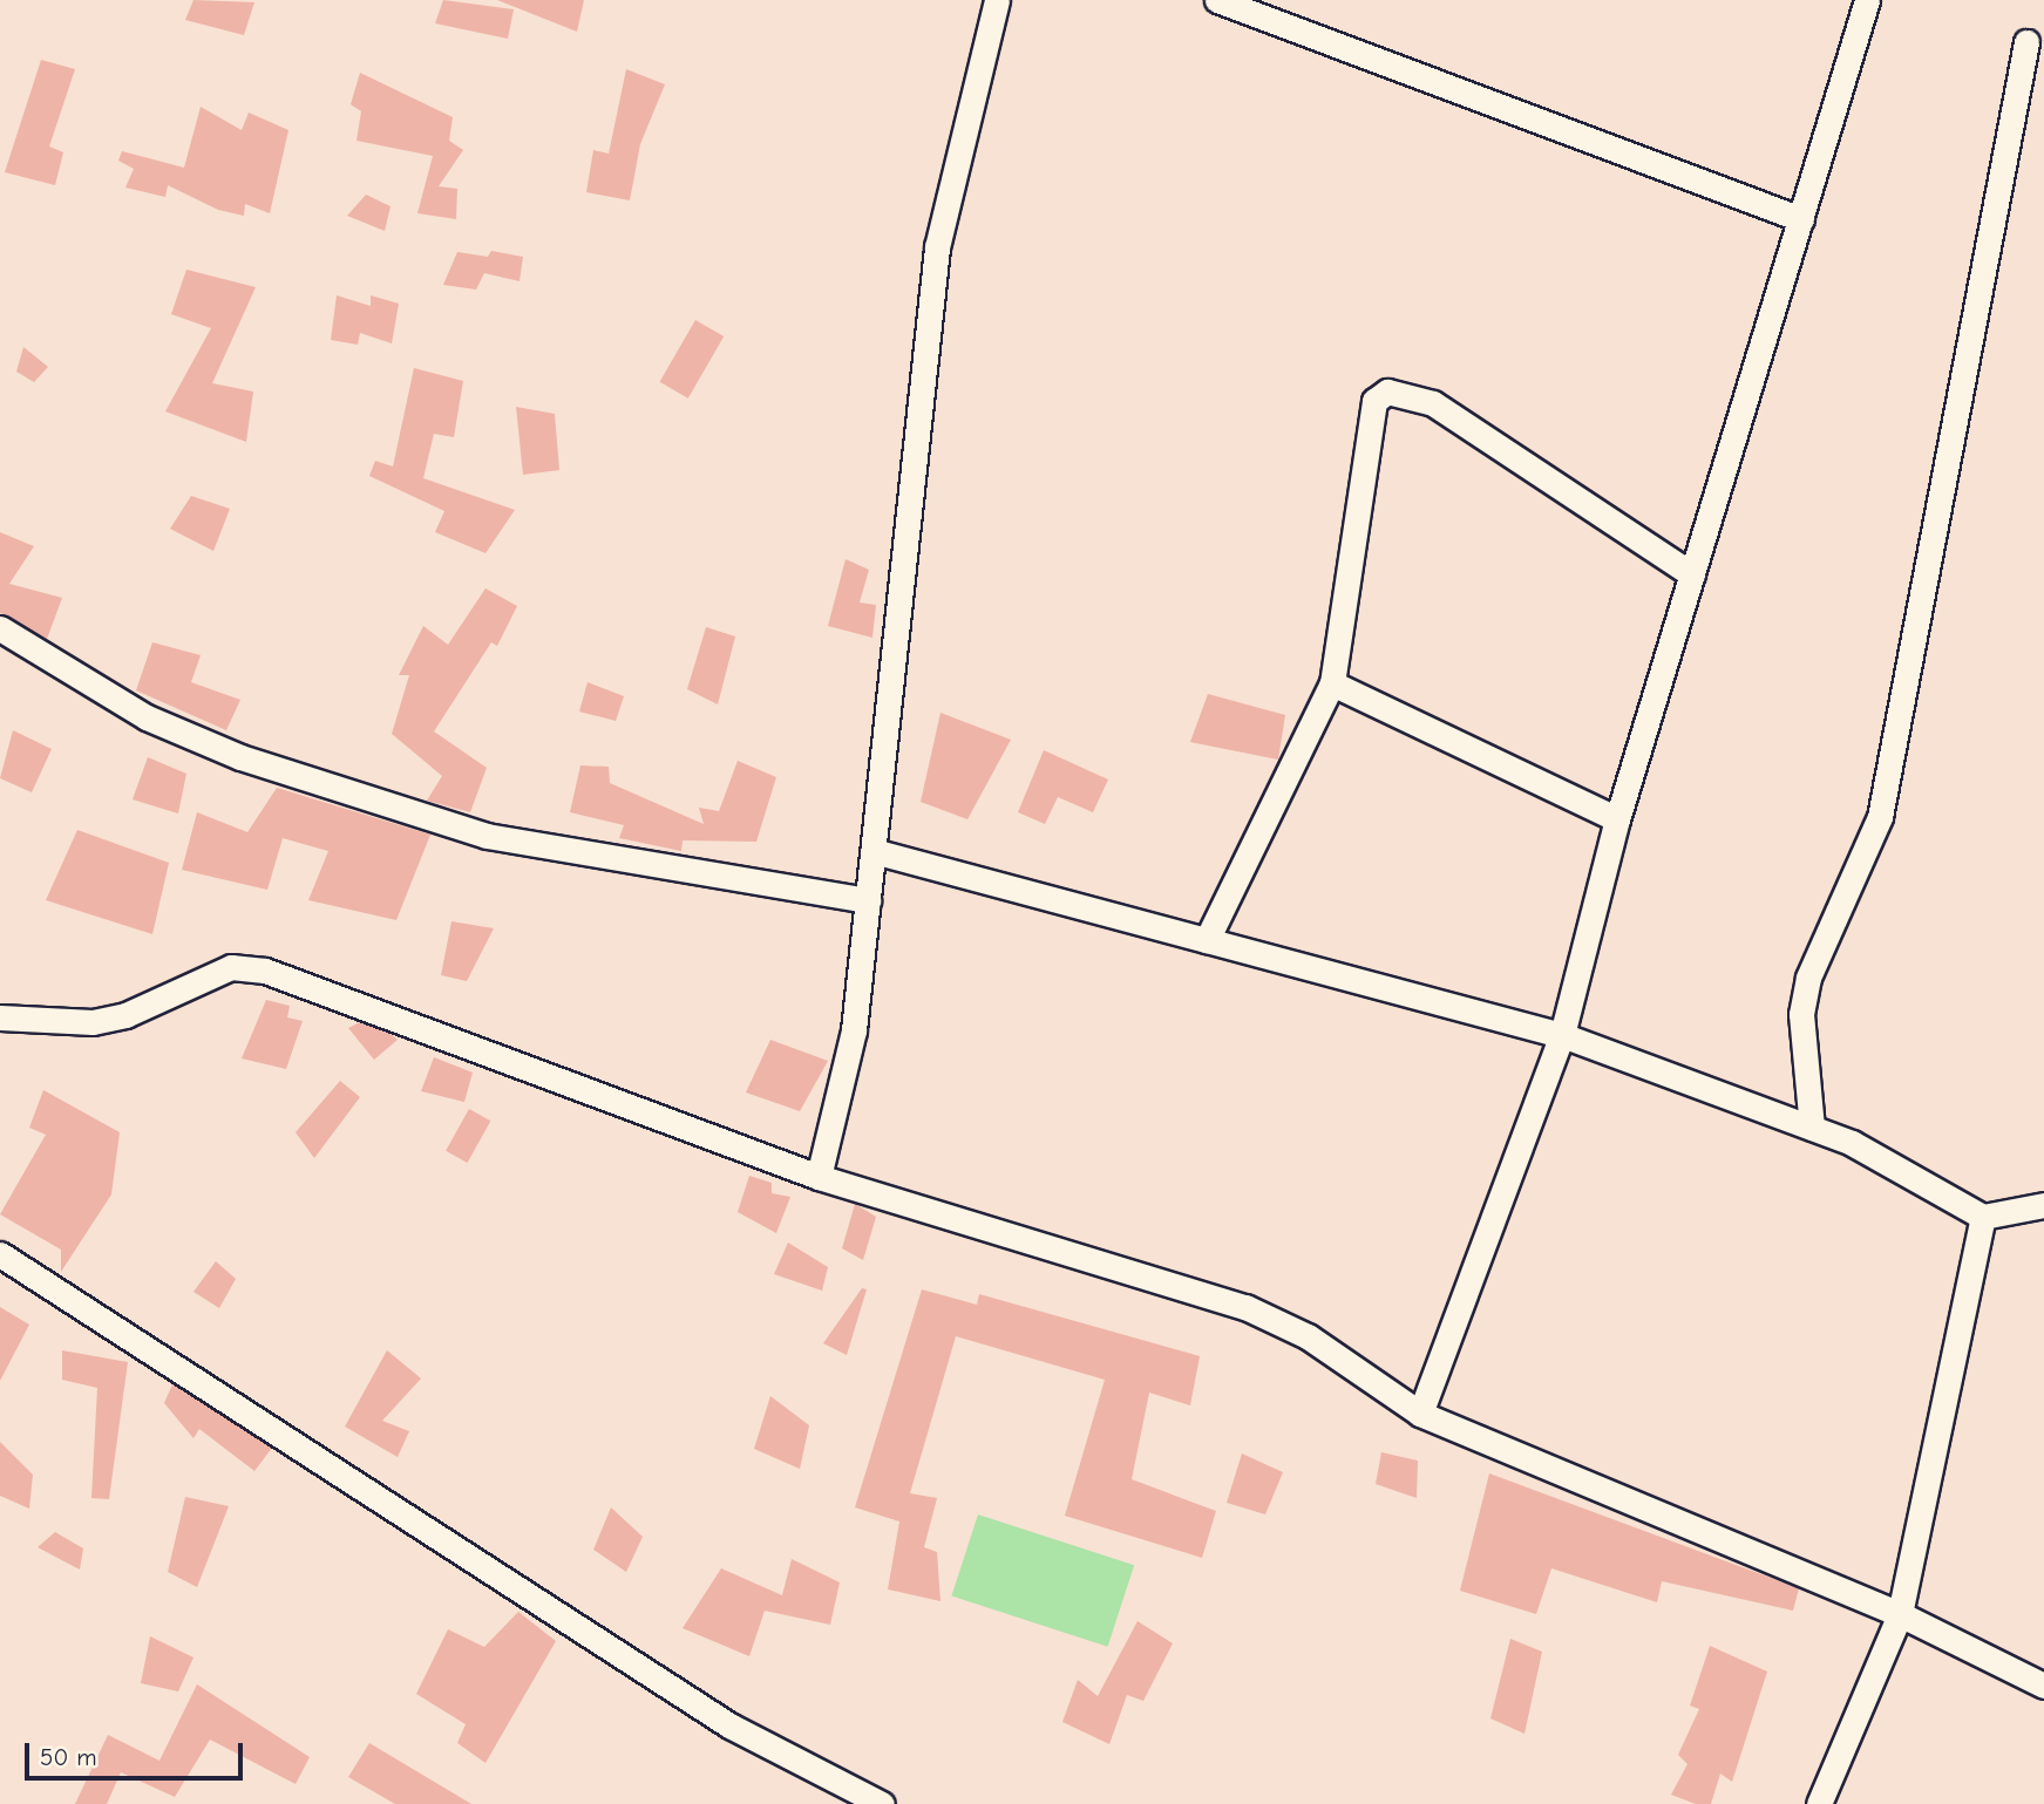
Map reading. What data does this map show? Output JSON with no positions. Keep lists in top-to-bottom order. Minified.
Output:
{"scale_bar":"50 m"}
